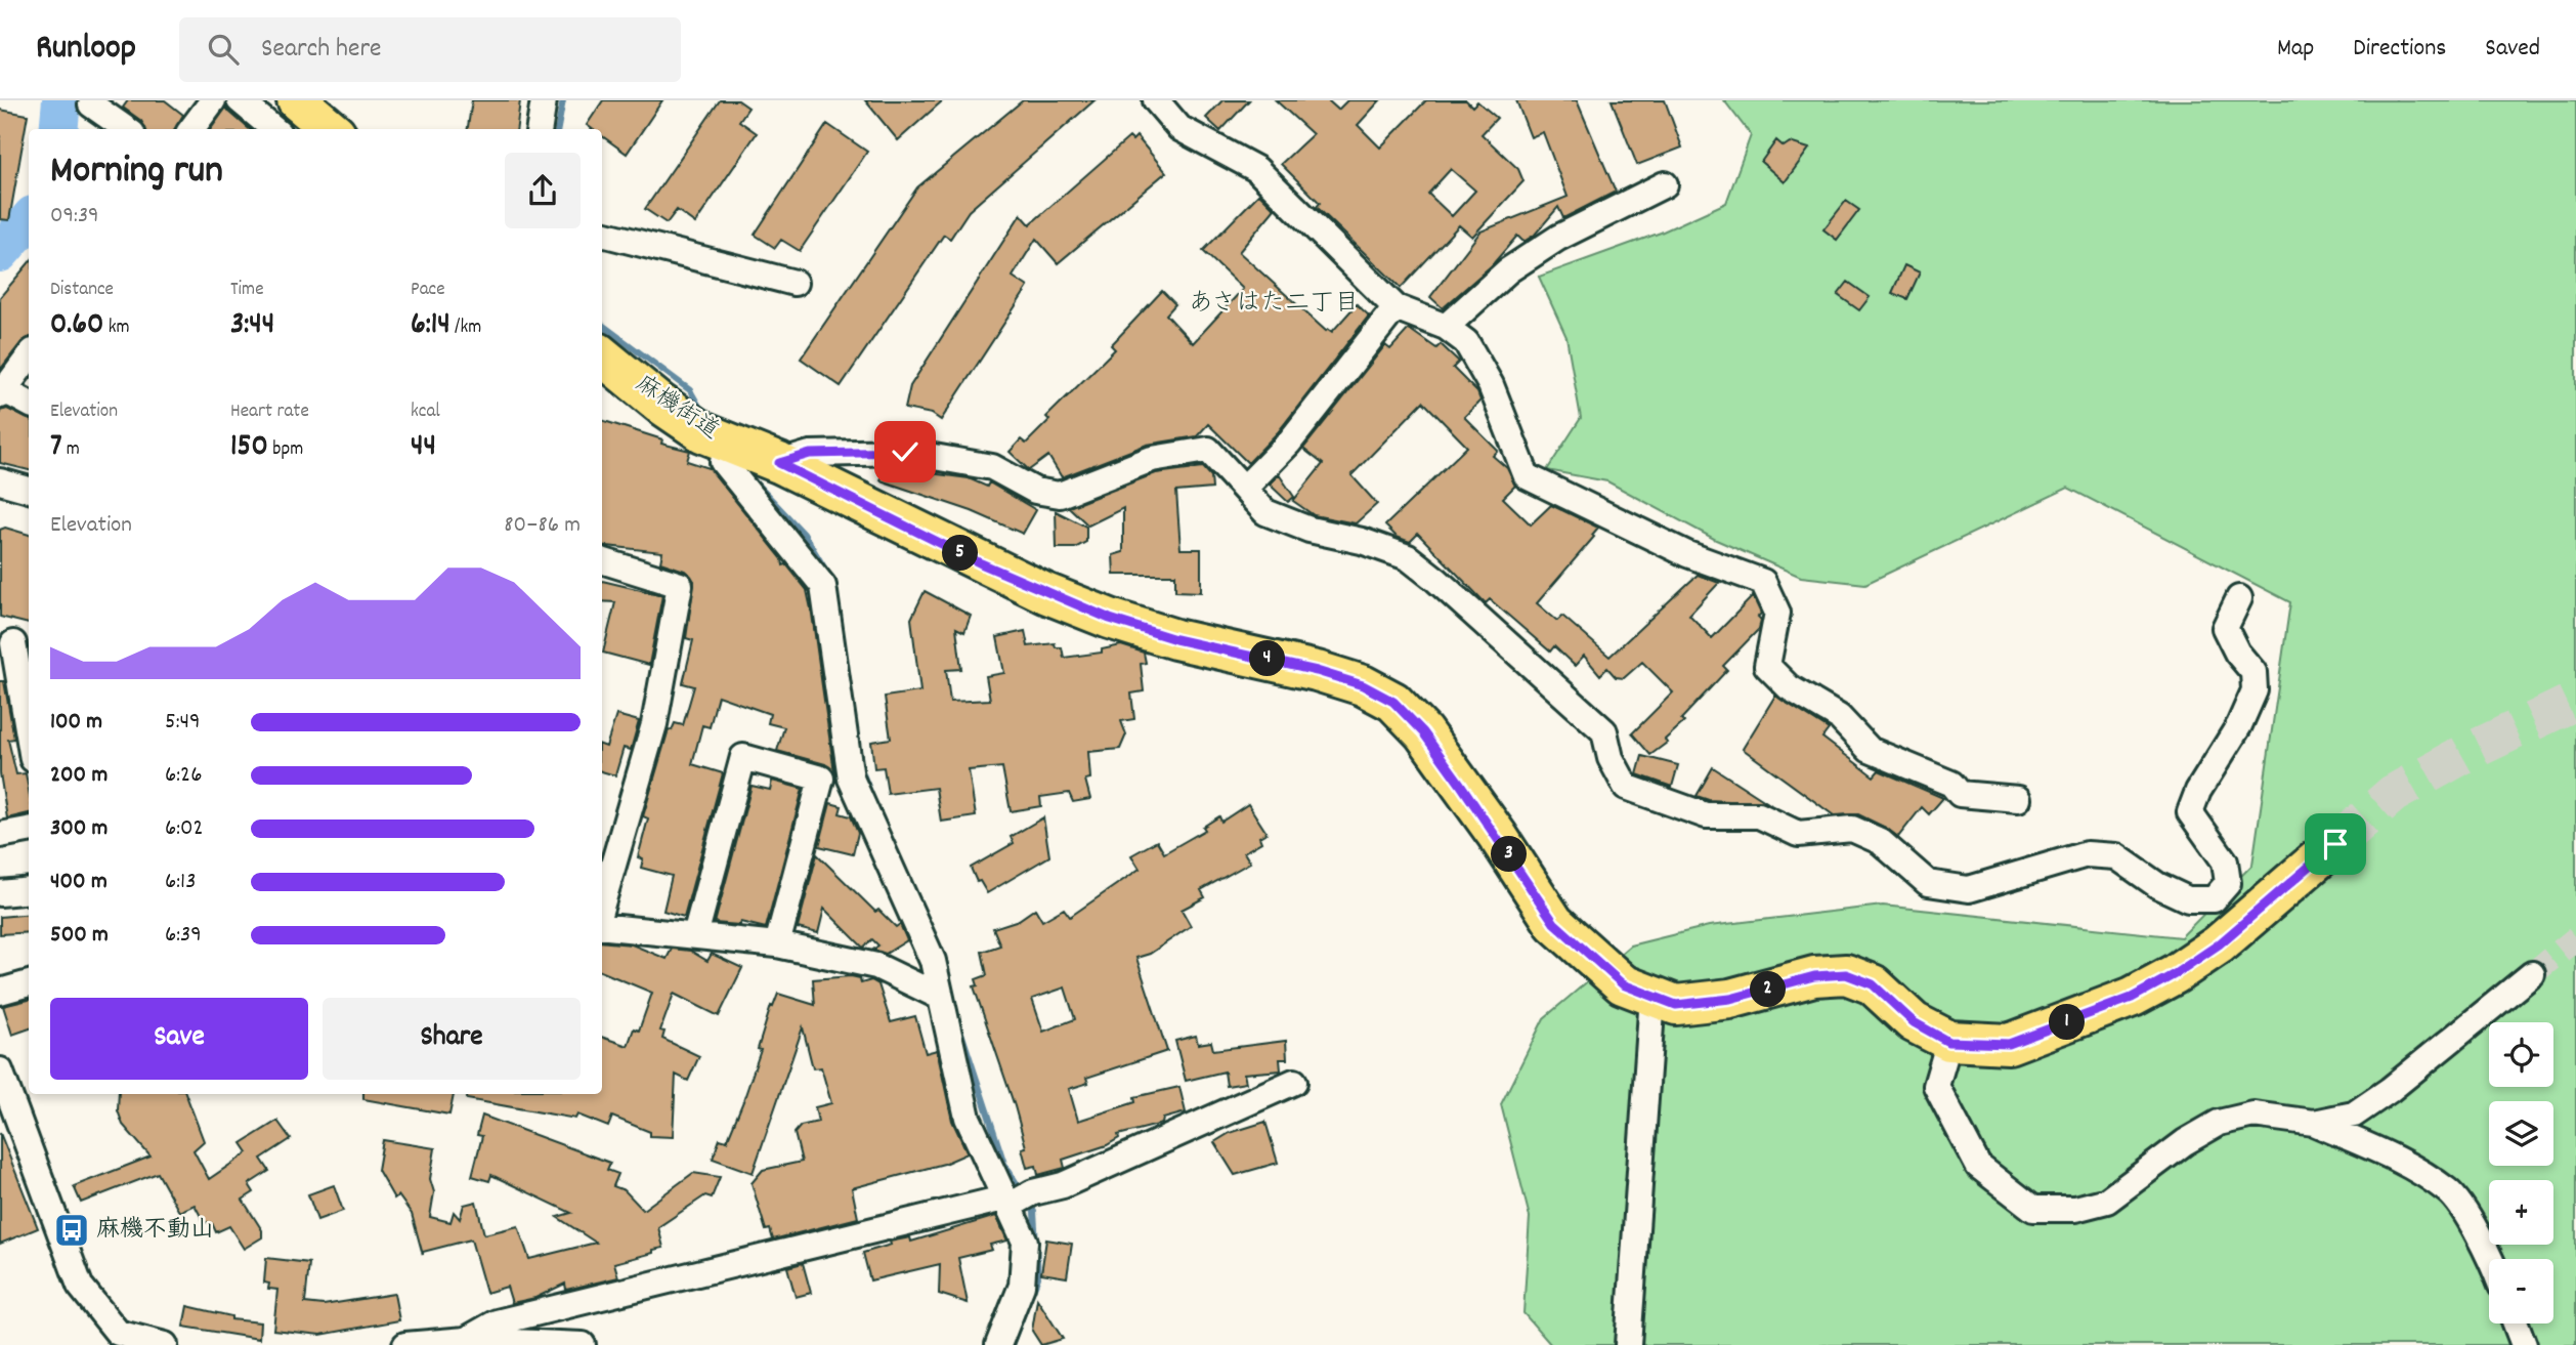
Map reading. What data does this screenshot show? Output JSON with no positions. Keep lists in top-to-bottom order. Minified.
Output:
{"streets":{"main road":["麻機街道"]},"districts":["あさはた二丁目"],"places":{"bus stop":["麻機不動山"]},"page":{"header":"Runloop","search":"Search here","nav":["Map","Directions","Saved"],"heading":["Morning run","09:39"],"stats":[["Distance","0.60 km"],["Time","3:44"],["Pace","6:14 /km"],["Elevation","7 m"],["Heart rate","150 bpm"],["kcal","44"]],"chart":["Elevation","80–86 m"],"pins":["5","4","3","2","1"],"list":[{"name":"100 m","note":"5:49"},{"name":"200 m","note":"6:26"},{"name":"300 m","note":"6:02"},{"name":"400 m","note":"6:13"},{"name":"500 m","note":"6:39"}],"buttons":["Save","Share"],"map_buttons":["+","−"]}}
